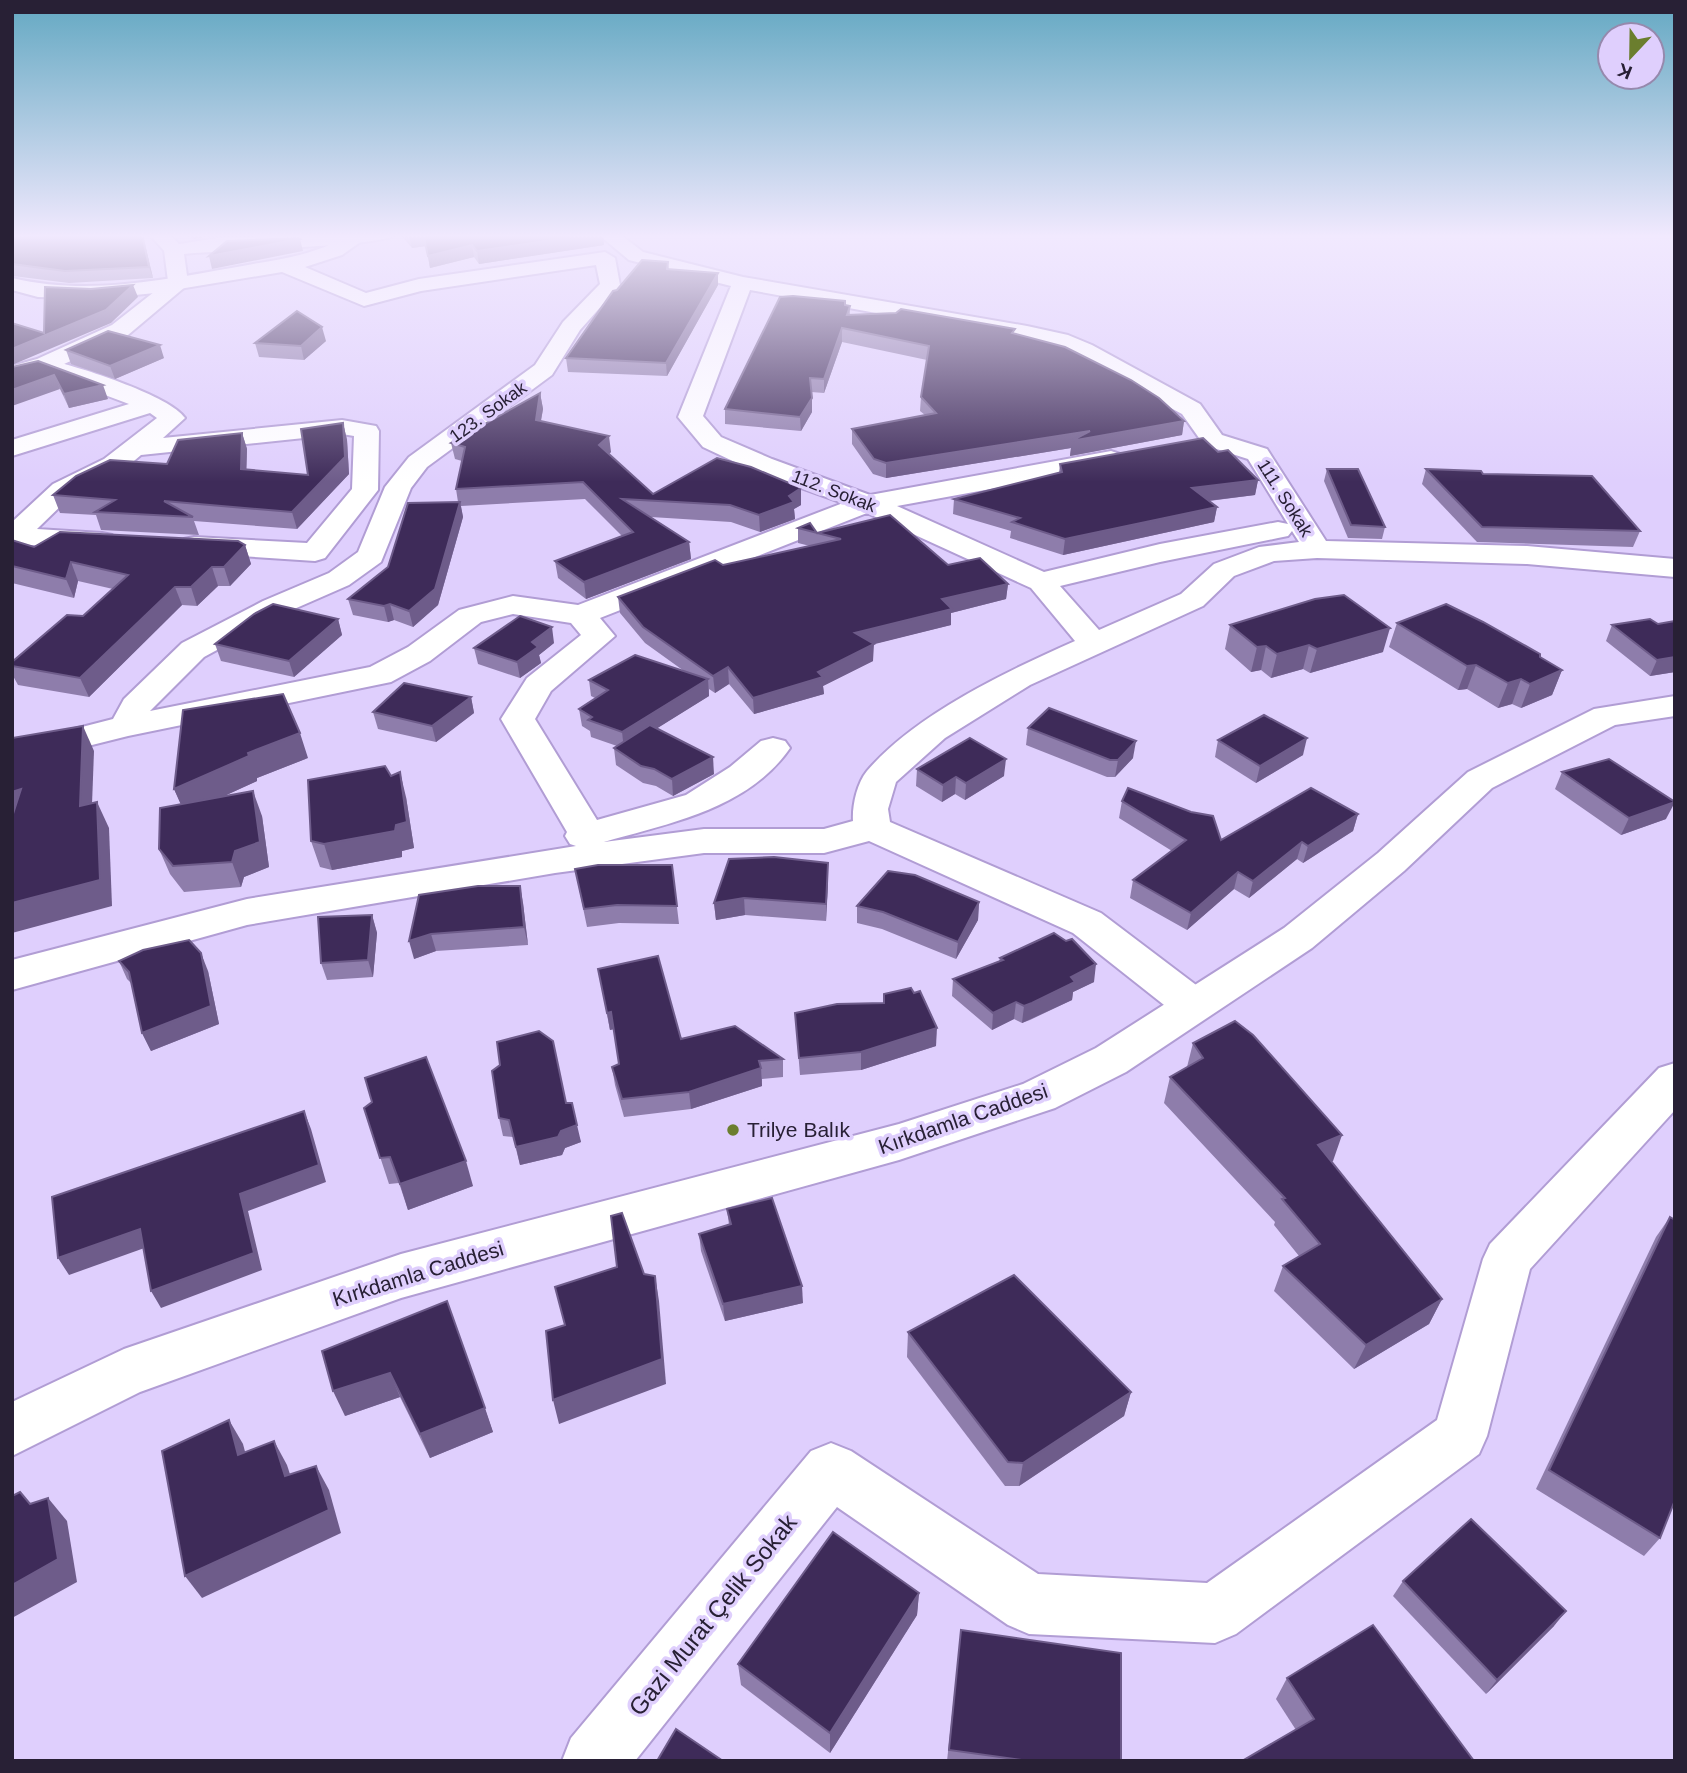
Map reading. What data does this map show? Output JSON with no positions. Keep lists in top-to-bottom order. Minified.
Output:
{"streets":{"street":["123. Sokak","112. Sokak","111. Sokak","Kırkdamla Caddesi","Gazi Murat Çelik Sokak"]},"places":["Trilye Balık"],"north":"bottom"}
